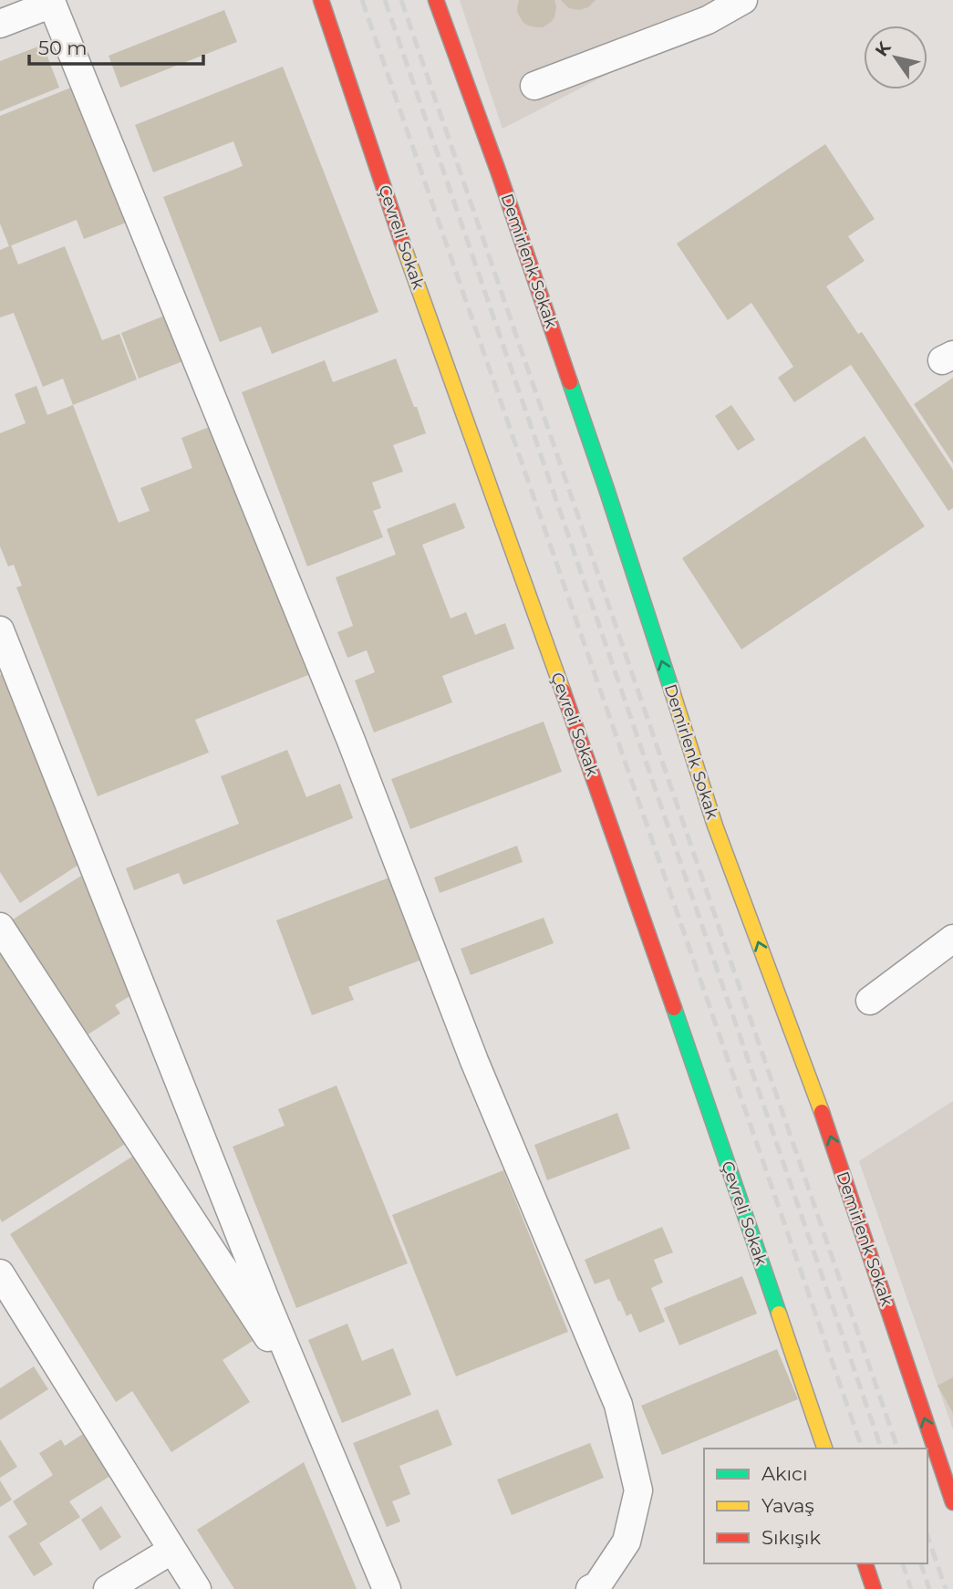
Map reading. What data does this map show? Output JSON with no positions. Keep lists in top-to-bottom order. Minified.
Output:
{"streets":{"street":["Çevreli Sokak","Demirlenk Sokak"]},"one_way":["Demirlenk Sokak"],"legend":["Akıcı","Yavaş","Sıkışık"],"scale_bar":"50 m","north":"top left"}
